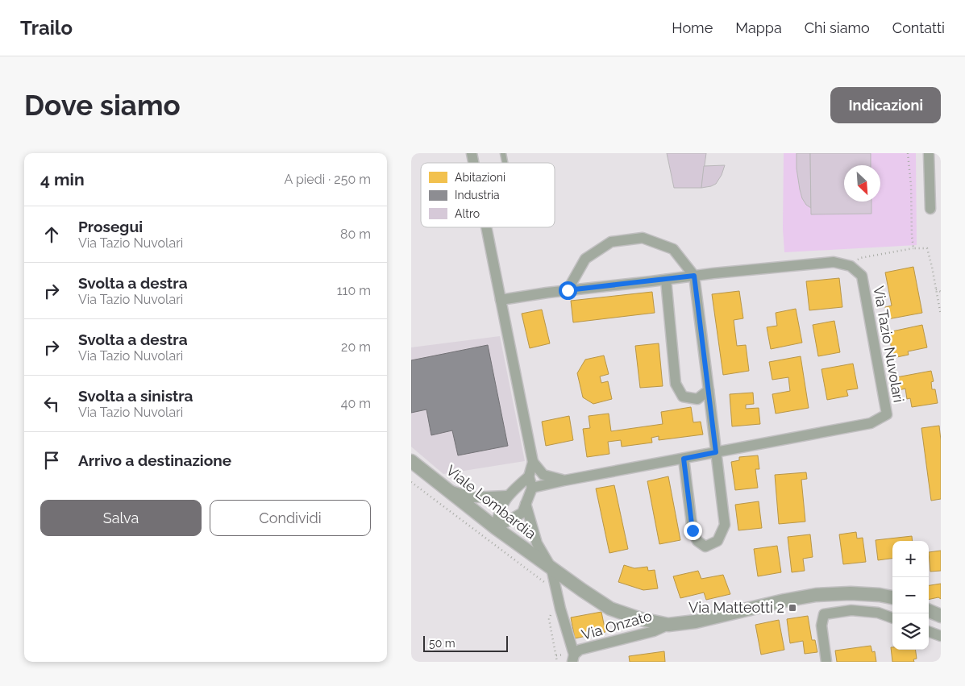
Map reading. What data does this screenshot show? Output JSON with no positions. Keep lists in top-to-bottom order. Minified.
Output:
{"streets":{"street":["Via Tazio Nuvolari","Viale Lombardia","Via Onzato"]},"crossings":[["Viale Lombardia","Via Onzato"]],"places":{"transit":["Via Matteotti 2"]},"legend":["Abitazioni","Industria","Altro"],"scale_bar":"50 m","north":"bottom right","page":{"header":"Trailo","nav":["Home","Mappa","Chi siamo","Contatti"],"buttons":["Indicazioni",["Salva","Condividi"]],"title":"Dove siamo","heading":["4 min","A piedi · 250 m"],"list":[["Prosegui","Via Tazio Nuvolari","80 m"],["Svolta a destra","Via Tazio Nuvolari","110 m"],["Svolta a destra","Via Tazio Nuvolari","20 m"],["Svolta a sinistra","Via Tazio Nuvolari","40 m"],"Arrivo a destinazione"],"map_buttons":["+","−"],"scale":"50 m"}}
